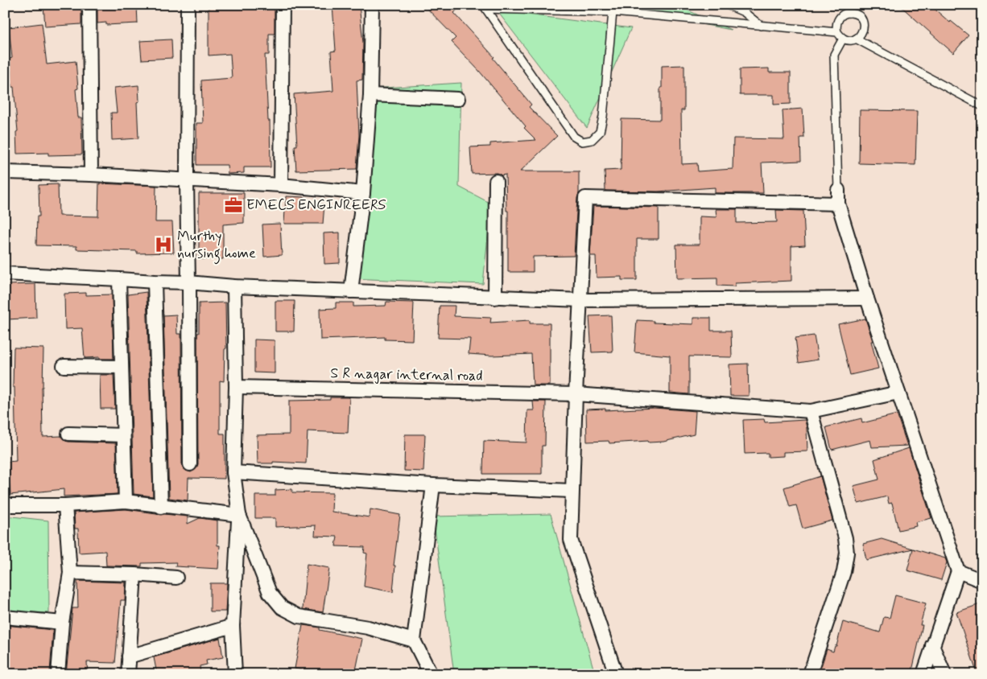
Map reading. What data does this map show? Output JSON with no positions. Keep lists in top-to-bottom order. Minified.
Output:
{"streets":{"street":["S R nagar internal road"]},"places":{"office":["EMECS ENGINREERS"],"hospital":["Murthy nursing home"]}}
